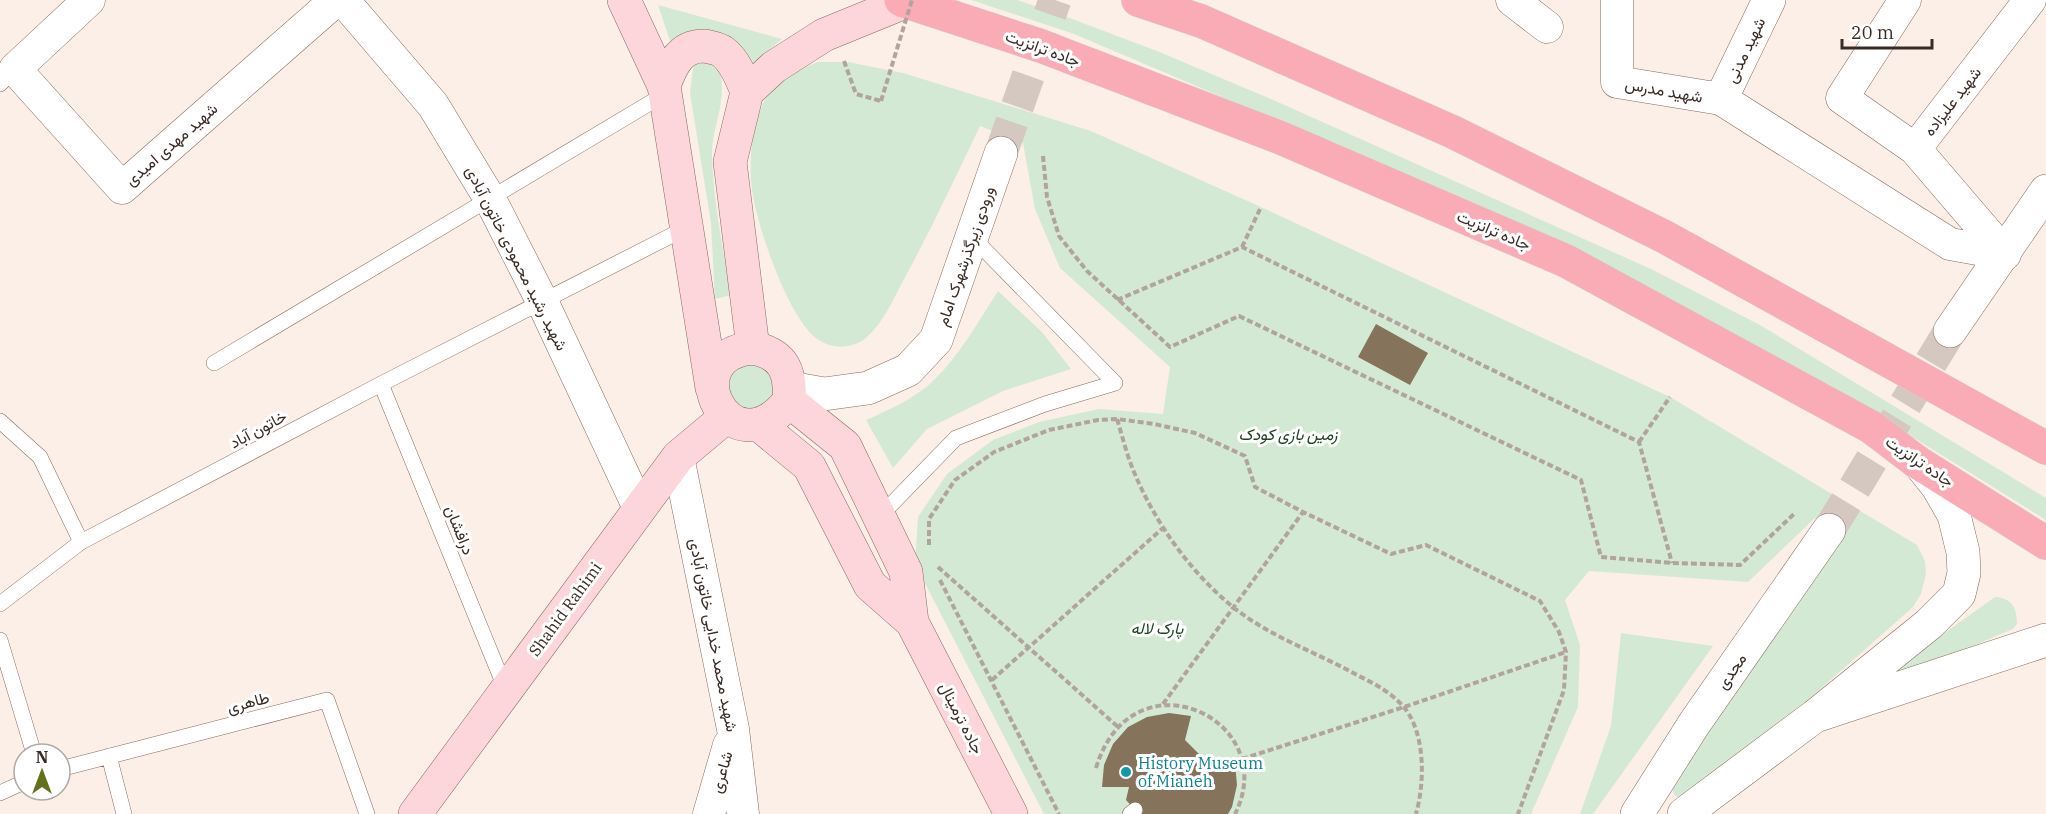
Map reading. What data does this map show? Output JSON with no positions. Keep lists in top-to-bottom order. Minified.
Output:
{"streets":{"main road":["جاده ترانزیت","Shahid Rahimi","جاده ترمینال"],"street":["شهید مدنی","شهید مدرس","شهید علیزاده","شهید مهدی امیدی","ورودی زیرگذرشهرک امام","شهید رشید محمودی خاتون آبادی","شهید محمد خدایی خاتون آبادی","مجدی","شاعری"],"lane":["خاتون آباد","درافشان","طاهری"]},"crossings":[["شهید مدنی","شهید مدرس"],["ورودی زیرگذرشهرک امام","Shahid Rahimi"],["شهید رشید محمودی خاتون آبادی","خاتون آباد"],["شهید رشید محمودی خاتون آبادی","Shahid Rahimi"],["خاتون آباد","درافشان"],["درافشان","Shahid Rahimi"],["Shahid Rahimi","شهید محمد خدایی خاتون آبادی"],["شهید محمد خدایی خاتون آبادی","شاعری"]],"parks":["زمین بازی کودک","پارک لاله"],"places":["History Museum of Mianeh"],"scale_bar":"20 m","north":"top"}
